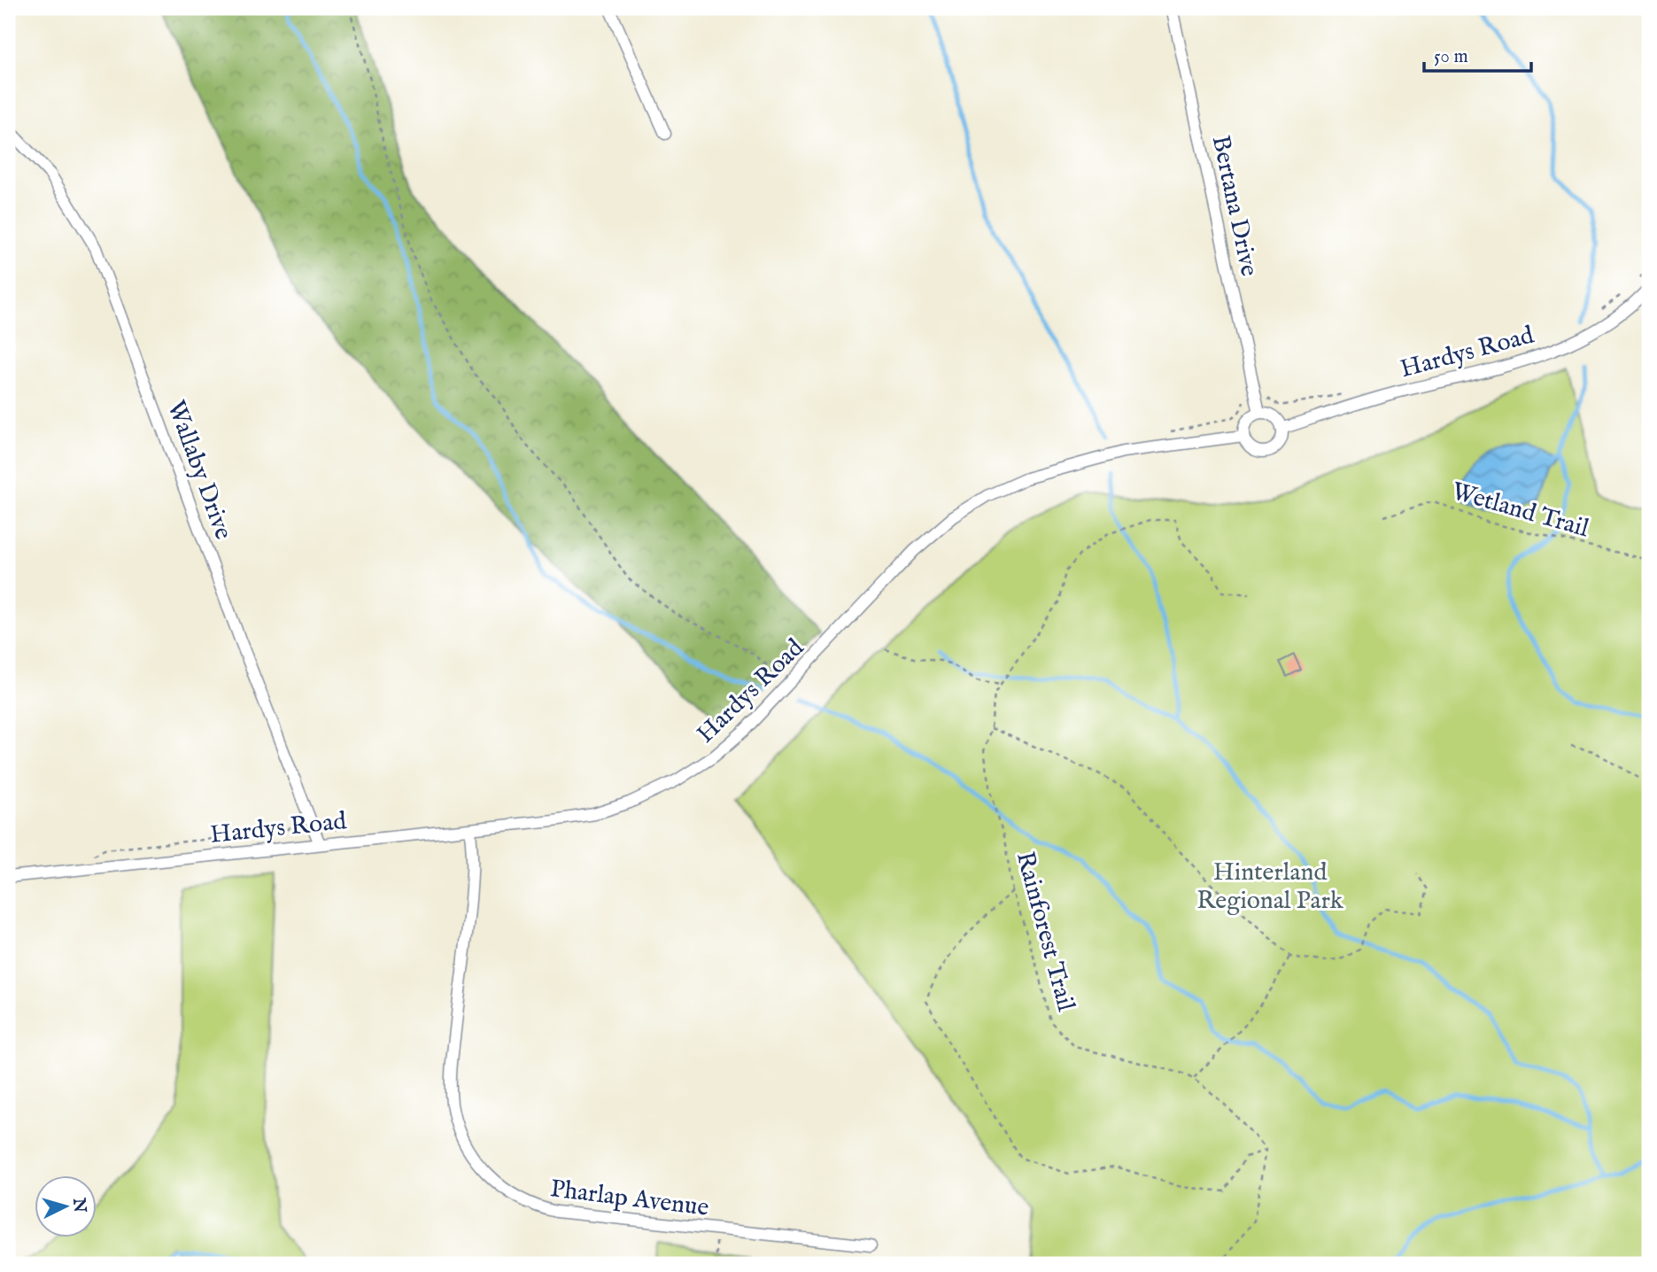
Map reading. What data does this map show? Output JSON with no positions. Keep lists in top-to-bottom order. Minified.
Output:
{"streets":{"street":["Bertana Drive","Hardys Road","Wallaby Drive","Pharlap Avenue"],"path":["Wetland Trail","Rainforest Trail"]},"crossings":[["Bertana Drive","Hardys Road"],["Hardys Road","Wallaby Drive"],["Hardys Road","Pharlap Avenue"]],"parks":["Hinterland Regional Park"],"scale_bar":"50 m","north":"right"}
